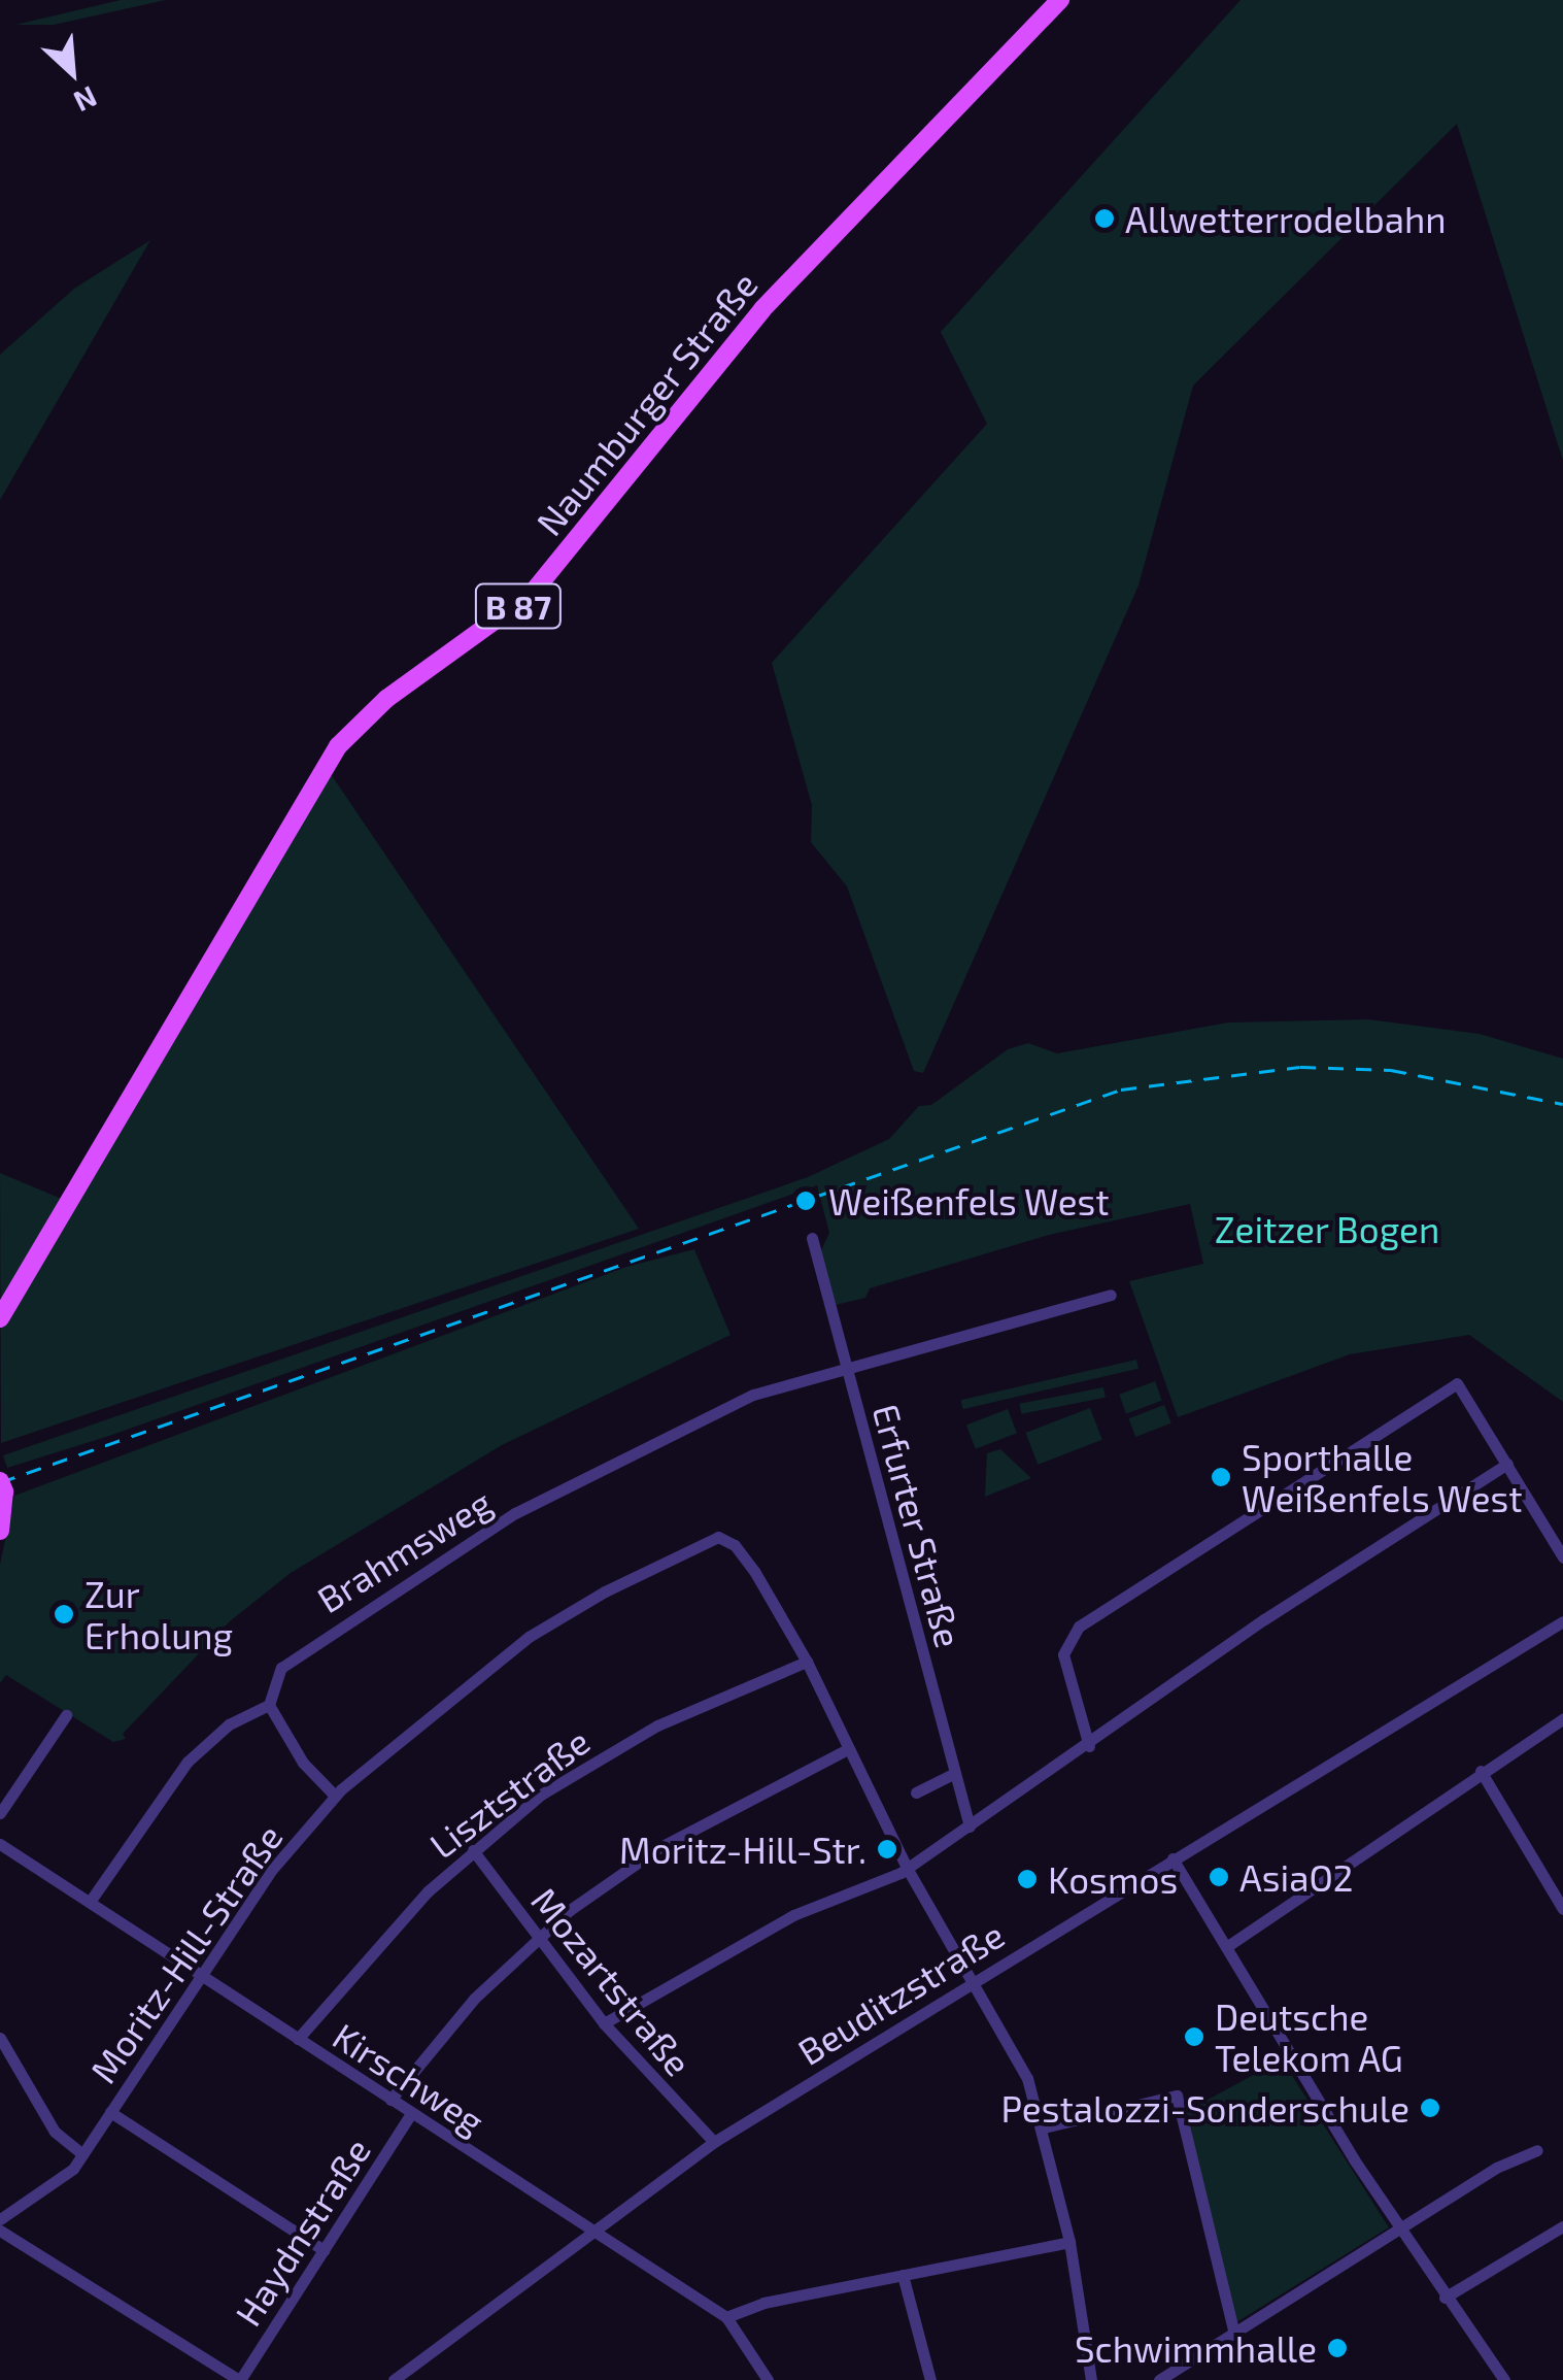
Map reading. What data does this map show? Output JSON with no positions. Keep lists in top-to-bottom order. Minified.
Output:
{"streets":{"main road":["Naumburger Straße","B 87"],"street":["Erfurter Straße","Brahmsweg","Lisztstraße","Moritz-Hill-Straße","Mozartstraße","Beuditzstraße","Kirschweg","Haydnstraße"]},"crossings":[["Erfurter Straße","Brahmsweg"],["Lisztstraße","Moritz-Hill-Straße"],["Lisztstraße","Mozartstraße"],["Lisztstraße","Kirschweg"],["Moritz-Hill-Straße","Beuditzstraße"],["Moritz-Hill-Straße","Kirschweg"],["Mozartstraße","Beuditzstraße"],["Beuditzstraße","Kirschweg"],["Kirschweg","Haydnstraße"]],"parks":["Zeitzer Bogen"],"places":["Allwetterrodelbahn","Weißenfels West","Sporthalle Weißenfels West","Zur Erholung","Moritz-Hill-Str.","AsiaO2","Kosmos","Deutsche Telekom AG","Pestalozzi-Sonderschule","Schwimmhalle"],"north":"bottom right"}
